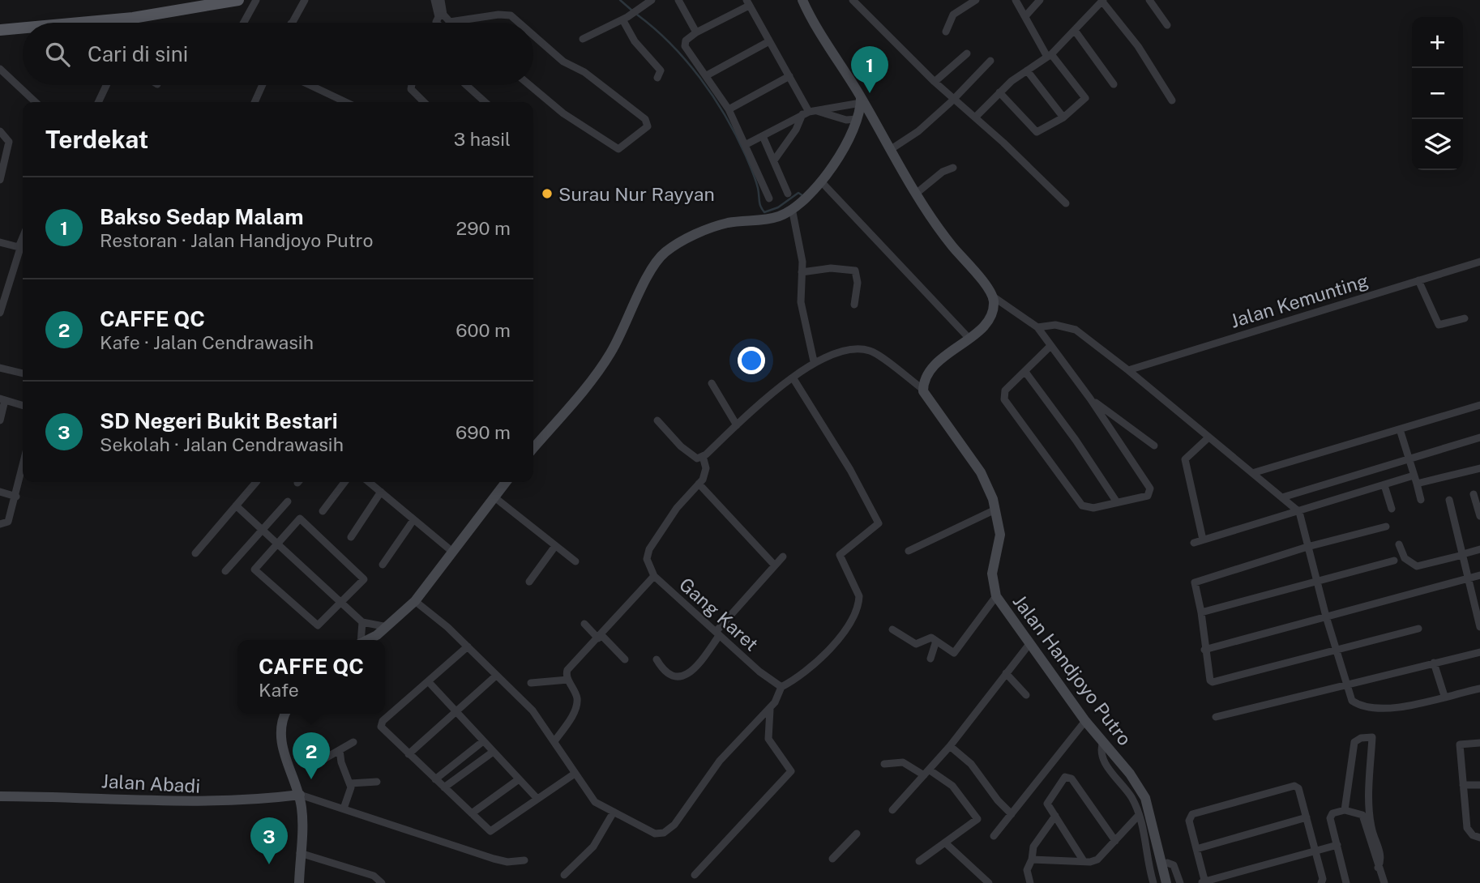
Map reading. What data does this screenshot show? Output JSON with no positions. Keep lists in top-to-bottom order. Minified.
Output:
{"streets":{"street":["Jalan Kemunting","Gang Karet","Jalan Handjoyo Putro","Jalan Abadi"]},"places":["Surau Nur Rayyan"],"page":{"map_buttons":["+","−"],"search":"Cari di sini","pins":["1","2","3"],"heading":["Terdekat","3 hasil"],"list":[{"mark":"1","name":"Bakso Sedap Malam","note":"Restoran · Jalan Handjoyo Putro","value":"290 m"},{"mark":"2","name":"CAFFE QC","note":"Kafe · Jalan Cendrawasih","value":"600 m"},{"mark":"3","name":"SD Negeri Bukit Bestari","note":"Sekolah · Jalan Cendrawasih","value":"690 m"}],"popup":["CAFFE QC","Kafe"]}}
